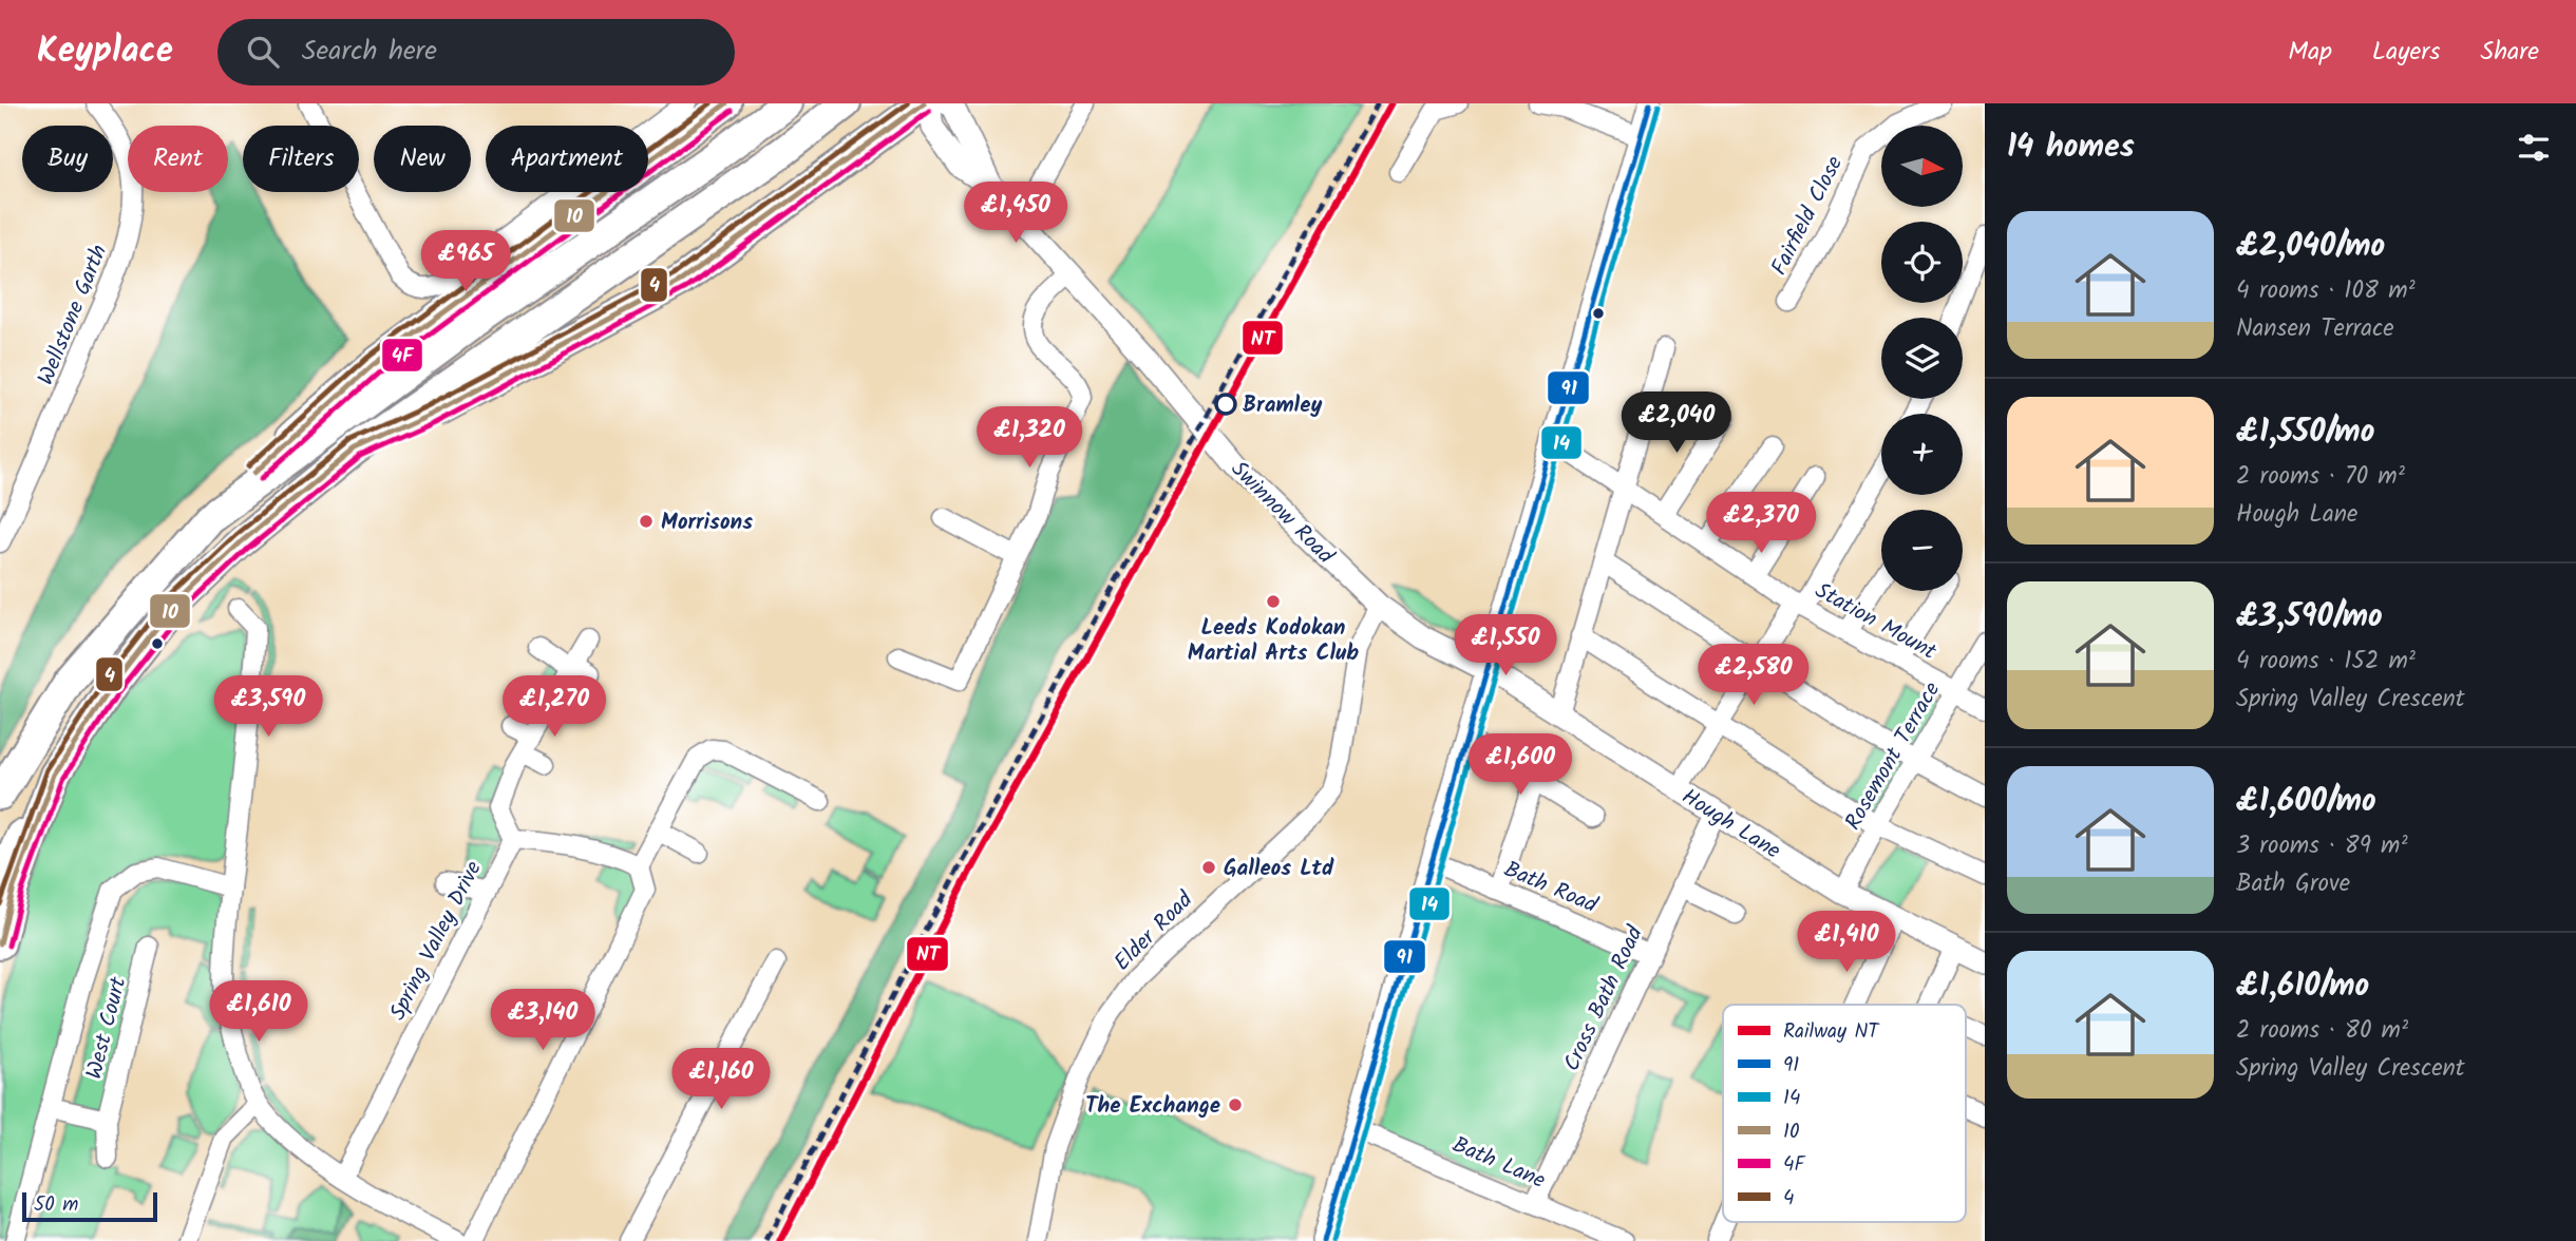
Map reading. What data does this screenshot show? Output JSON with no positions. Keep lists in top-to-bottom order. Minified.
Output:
{"streets":{"street":["Fairfield Close","Wellstone Garth","Swinnow Road","Station Mount","Rosemont Terrace","Hough Lane","Bath Road","Elder Road","Spring Valley Drive","Cross Bath Road","West Court","Bath Lane"]},"crossings":[["Swinnow Road","Hough Lane"],["Swinnow Road","Elder Road"],["Station Mount","Rosemont Terrace"],["Rosemont Terrace","Hough Lane"],["Hough Lane","Cross Bath Road"],["Bath Road","Cross Bath Road"],["Cross Bath Road","Bath Lane"]],"places":["Bramley","Morrisons","Leeds Kodokan Martial Arts Club","Galleos Ltd","The Exchange"],"lines":["rail line NT","transit line 91","transit line 10","transit line 4","transit line 14","transit line 4F"],"legend":["Railway NT","91","14","10","4F","4"],"scale_bar":"50 m","north":"right","page":{"header":"Keyplace","search":"Search here","nav":["Map","Layers","Share"],"heading":"14 homes","map_buttons":["+","−"],"chip":["Buy","Rent","Filters","New","Apartment"],"price":["£1,450","£965","£2,040","£1,320","£2,370","£1,550","£2,580","£3,590","£1,270","£1,600","£1,410","£1,610","£3,140","£1,160"],"list":[{"name":"£2,040/mo","note":"4 rooms · 108 m² · Nansen Terrace"},{"name":"£1,550/mo","note":"2 rooms · 70 m² · Hough Lane"},{"name":"£3,590/mo","note":"4 rooms · 152 m² · Spring Valley Crescent"},{"name":"£1,600/mo","note":"3 rooms · 89 m² · Bath Grove"},{"name":"£1,610/mo","note":"2 rooms · 80 m² · Spring Valley Crescent"}],"scale":"50 m"}}
